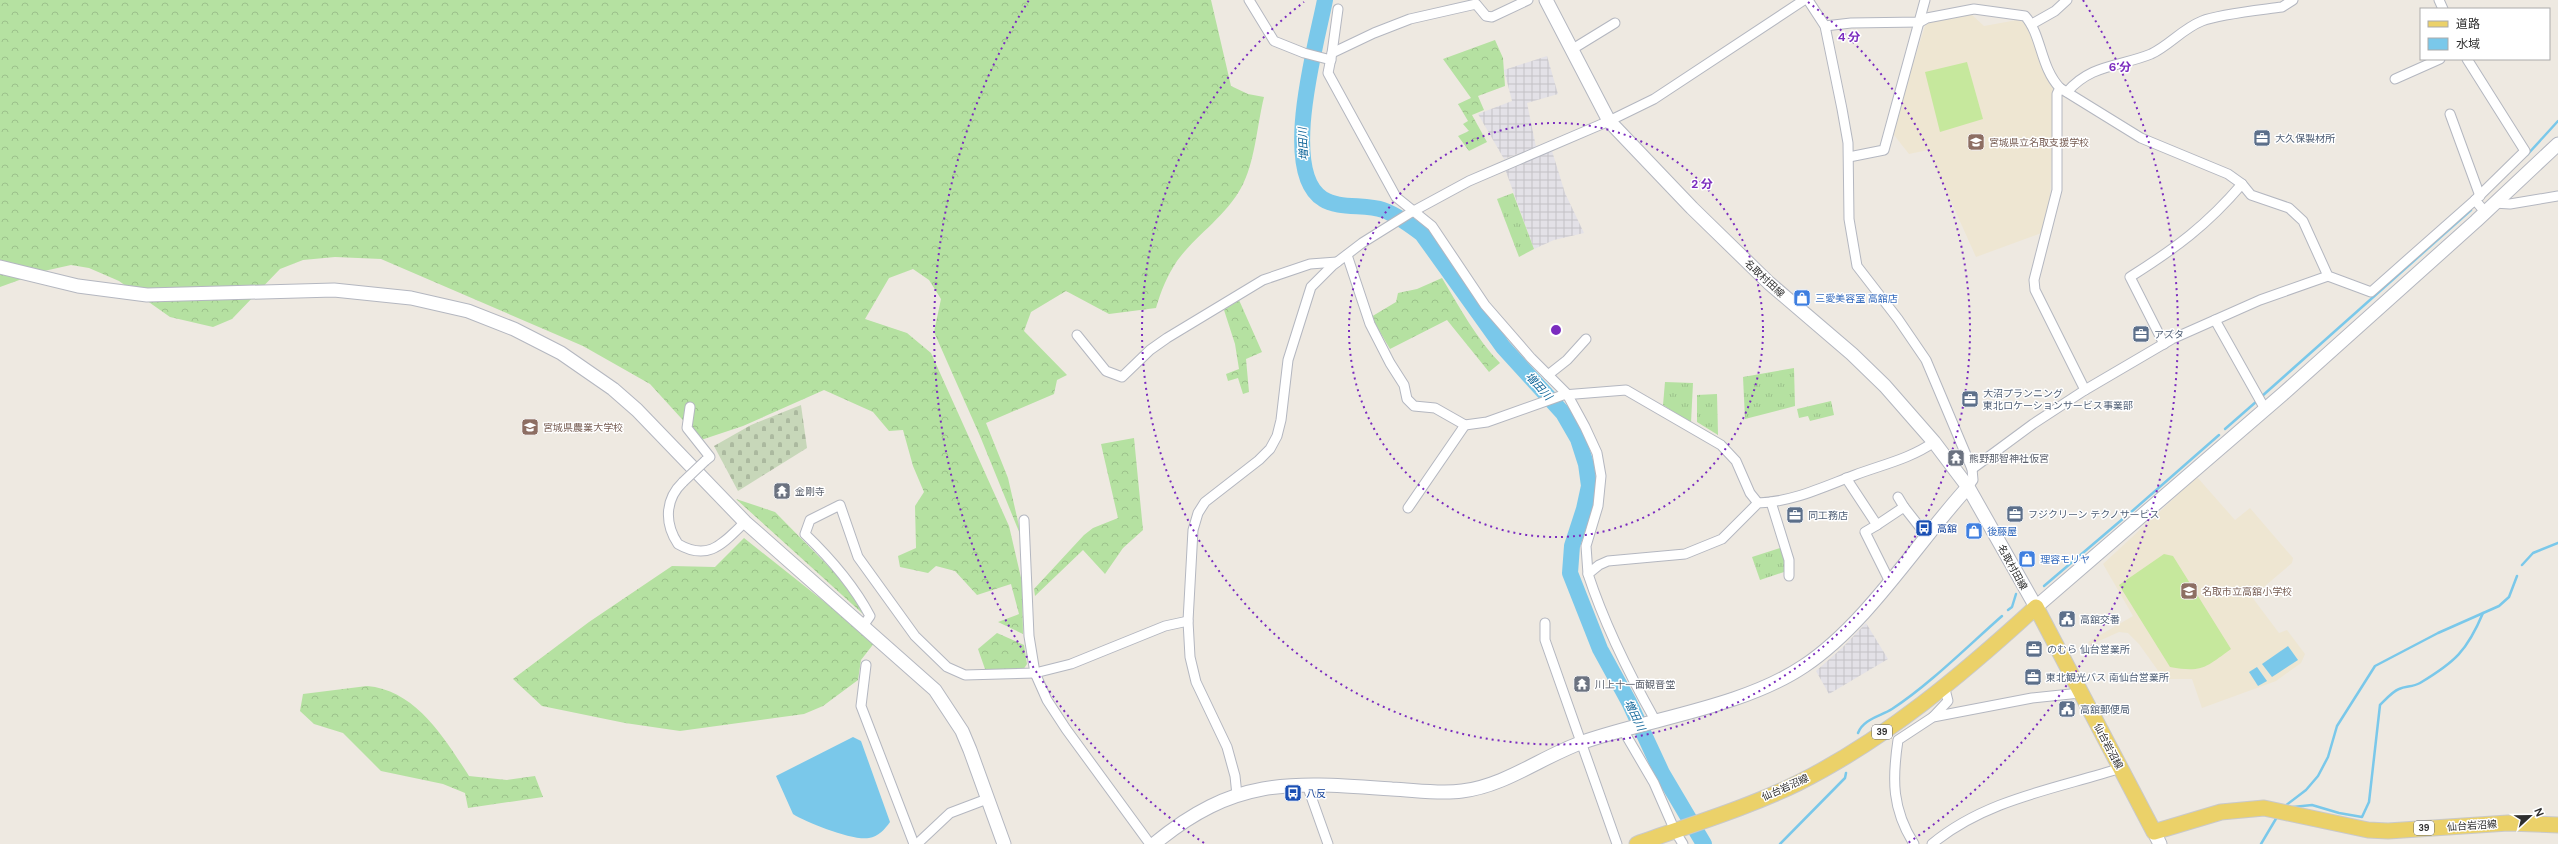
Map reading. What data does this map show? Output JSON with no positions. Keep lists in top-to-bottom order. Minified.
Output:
{"streets":{"main road":["39","仙台岩沼線"],"street":["名取村田線"]},"crossings":[["名取村田線","仙台岩沼線"]],"water":["増田川"],"places":{"office":["大久保製材所","アズタ","大沼プランニング 東北ロケーションサービス事業部","フジクリーン テクノサービス","同工務店","のむら 仙台営業所","東北観光バス 南仙台営業所"],"school or university":["宮城県立名取支援学校","宮城県農業大学校","名取市立高舘小学校"],"shop":["三愛美容室 高舘店","後藤屋","理容モリヤ"],"temple":["熊野那智神社仮宮","金剛寺","川上十一面観音堂"],"bus stop":["高舘","八反"],"public building":["高舘交番","高舘郵便局"]},"legend":["道路","水域"],"north":"right","rings":["4 分","6 分","2 分"]}
